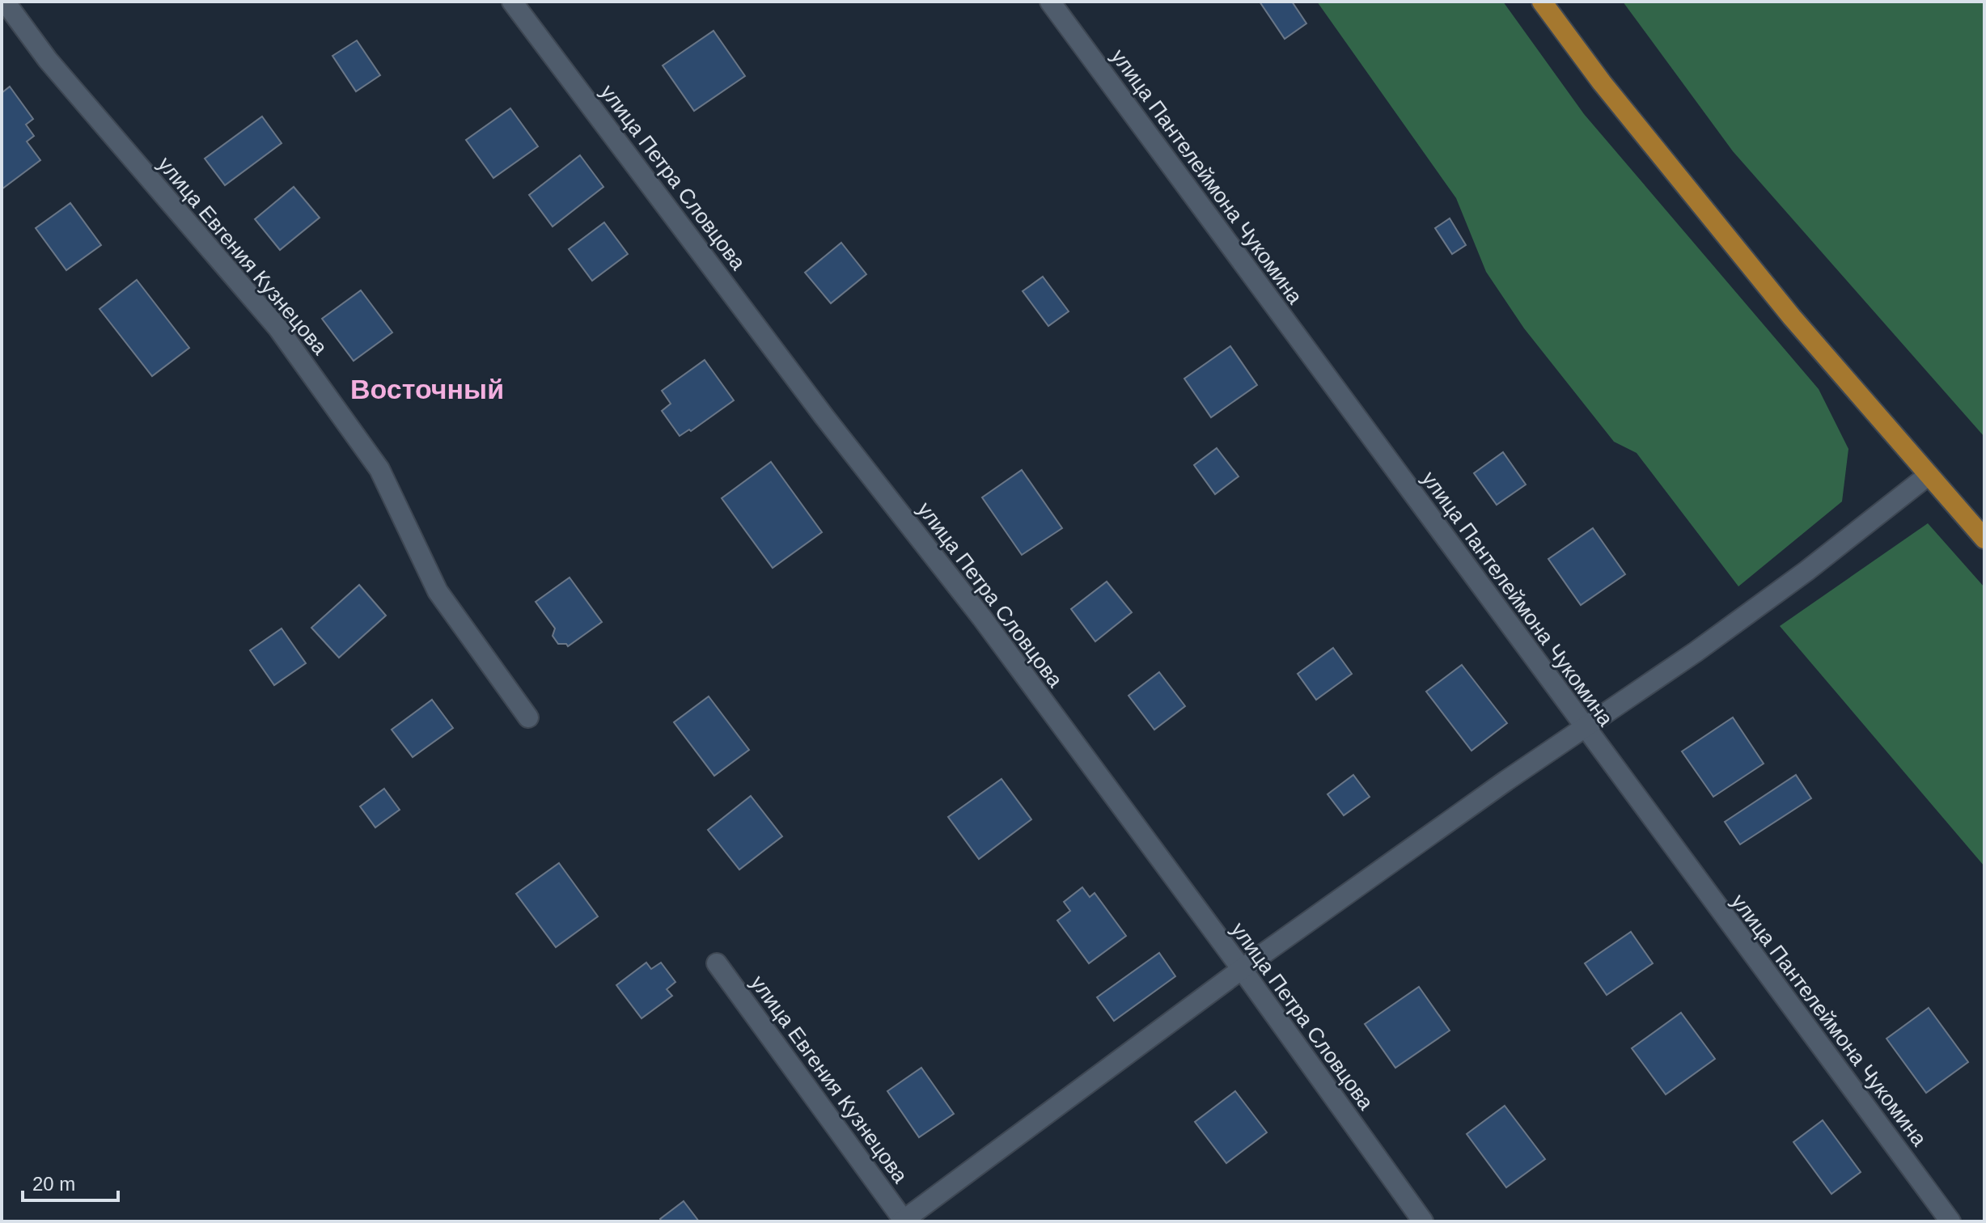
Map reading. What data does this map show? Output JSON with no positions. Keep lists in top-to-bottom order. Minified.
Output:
{"streets":{"street":["улица Пантелеймона Чукомина","улица Петра Словцова","улица Евгения Кузнецова"]},"districts":["Восточный"],"scale_bar":"20 m"}
